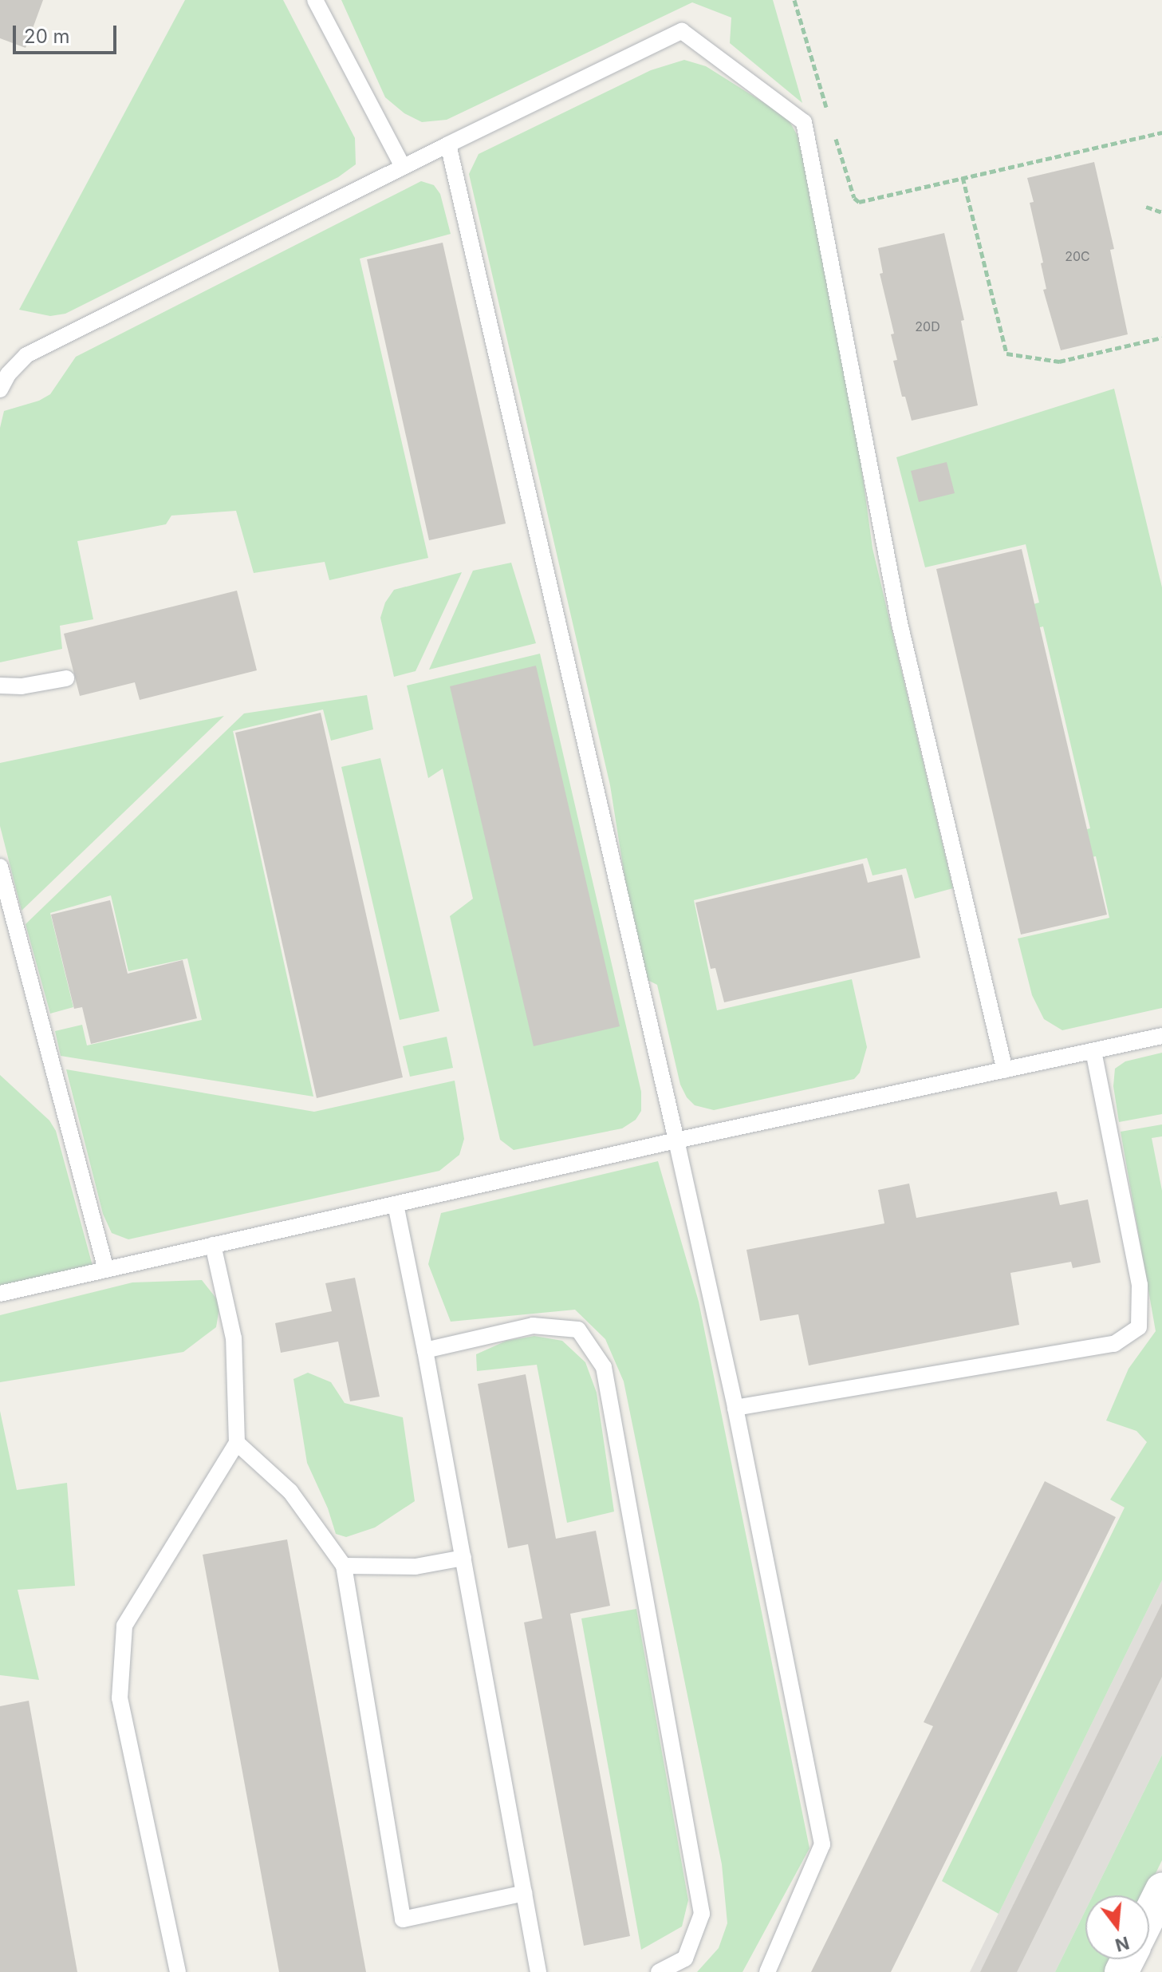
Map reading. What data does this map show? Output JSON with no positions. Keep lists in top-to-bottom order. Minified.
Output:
{"house_numbers":["20C","20D"],"scale_bar":"20 m","north":"bottom"}
